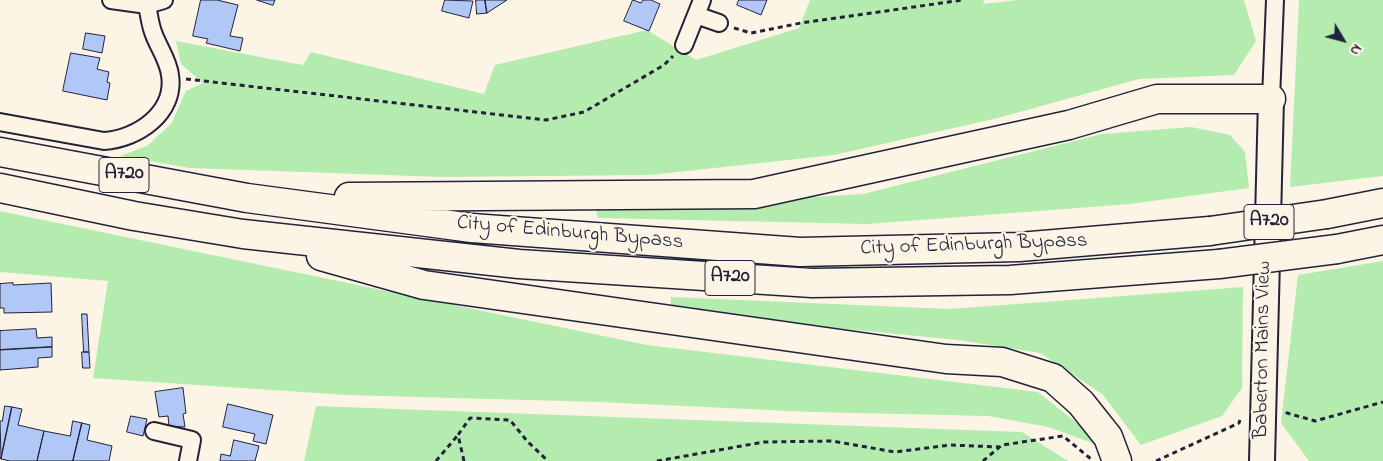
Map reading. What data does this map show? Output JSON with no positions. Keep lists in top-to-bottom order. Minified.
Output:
{"streets":{"highway":["A720","City of Edinburgh Bypass"],"main road":["Baberton Mains View"]},"north":"bottom right"}
